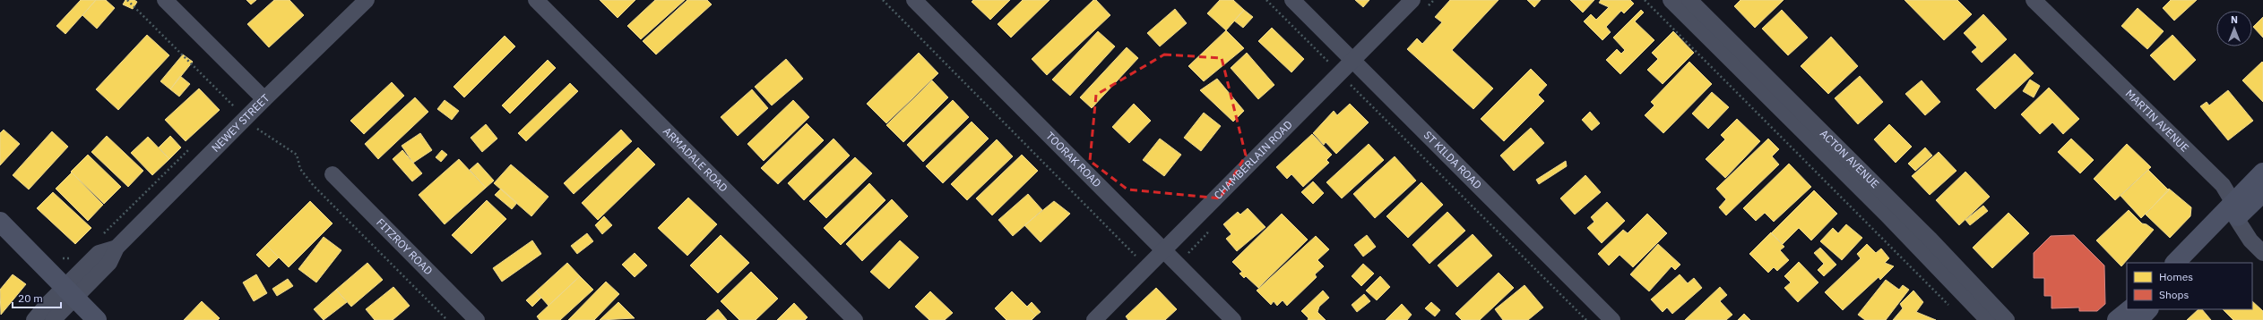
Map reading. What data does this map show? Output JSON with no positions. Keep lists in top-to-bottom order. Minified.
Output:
{"streets":{"street":["MARTIN AVENUE","NEWEY STREET","ACTON AVENUE","ARMADALE ROAD","TOORAK ROAD","CHAMBERLAIN ROAD","ST KILDA ROAD","FITZROY ROAD"]},"crossings":[["TOORAK ROAD","CHAMBERLAIN ROAD"],["CHAMBERLAIN ROAD","ST KILDA ROAD"]],"legend":["Homes","Shops"],"scale_bar":"20 m","north":"top"}
